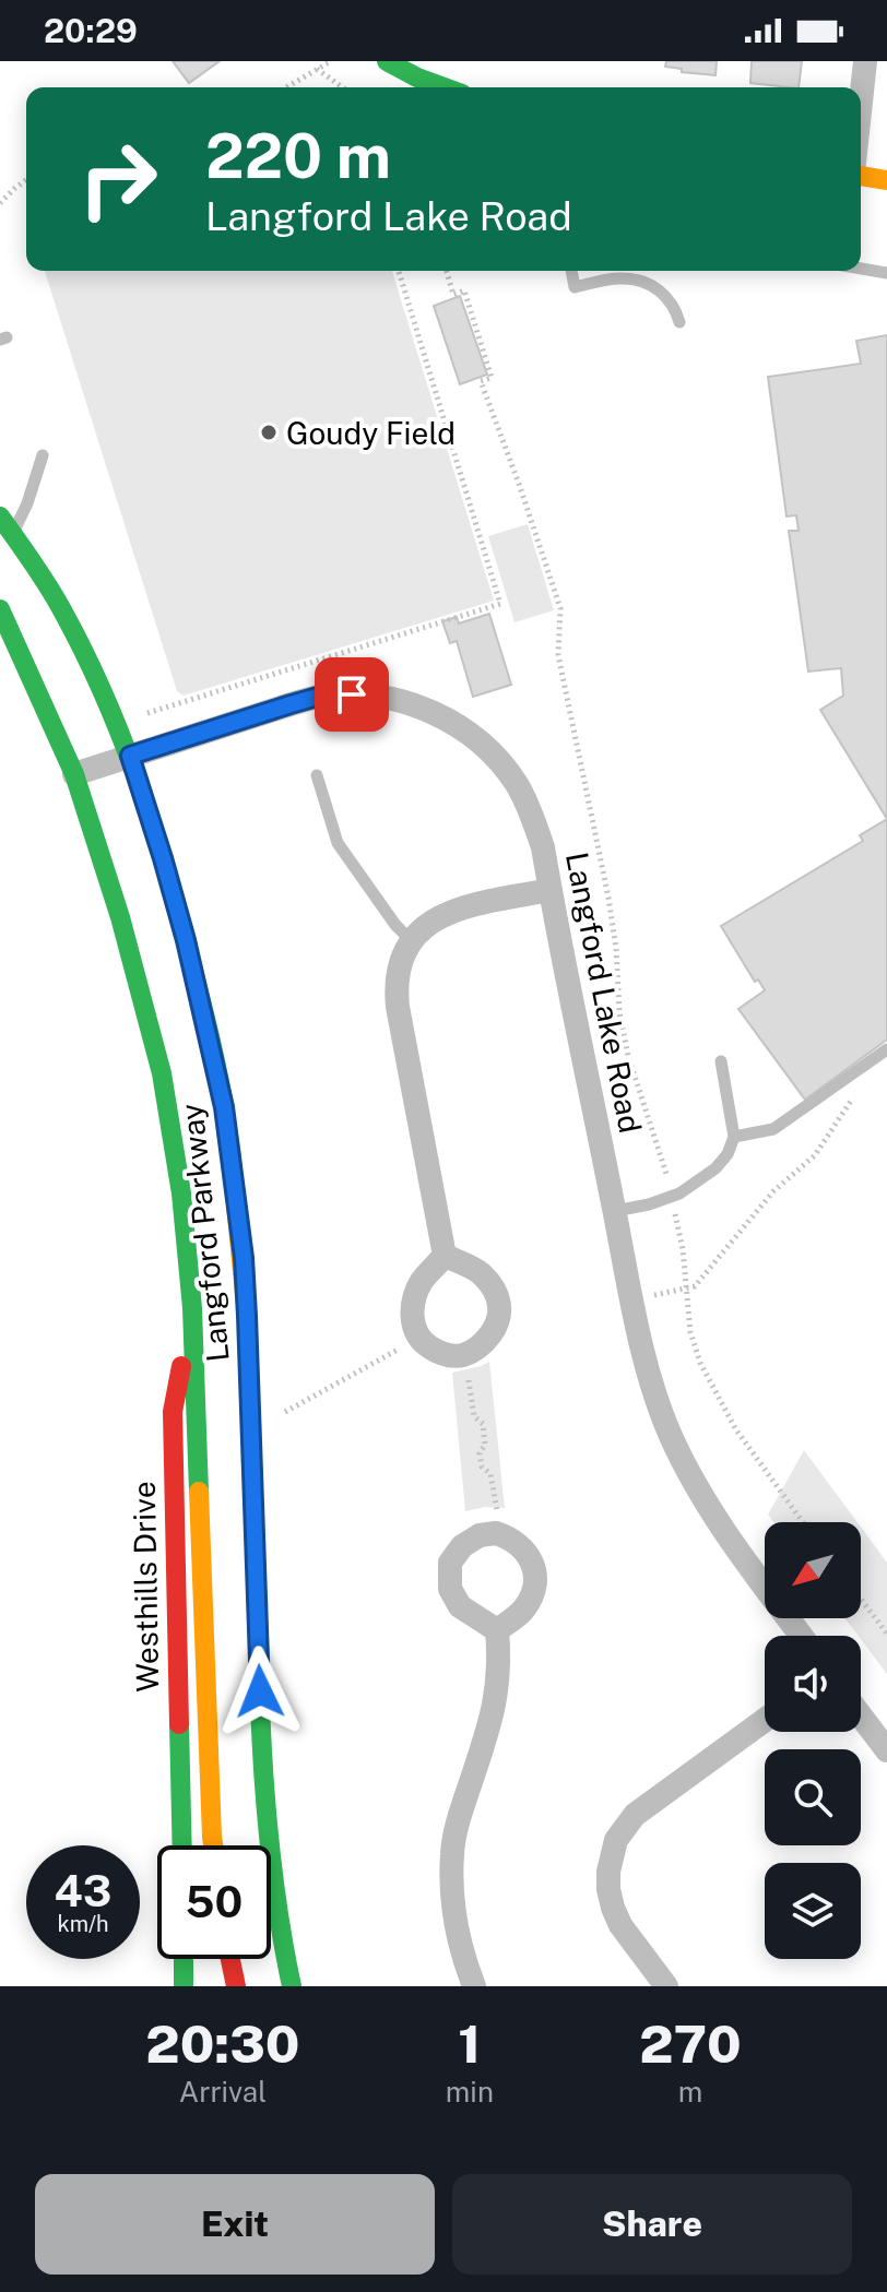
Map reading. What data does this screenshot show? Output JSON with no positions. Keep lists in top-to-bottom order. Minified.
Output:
{"streets":{"main road":["Langford Parkway","Westhills Drive"],"street":["Langford Lake Road"]},"crossings":[["Langford Lake Road","Langford Parkway"],["Langford Parkway","Westhills Drive"]],"places":["Goudy Field"],"north":"bottom left","page":{"status":"20:29","turn":["220 m","Langford Lake Road"],"speed":"43 km/h","limit":"50","eta":["20:30","Arrival","1","min","270","m"],"buttons":["Exit","Share"]}}
